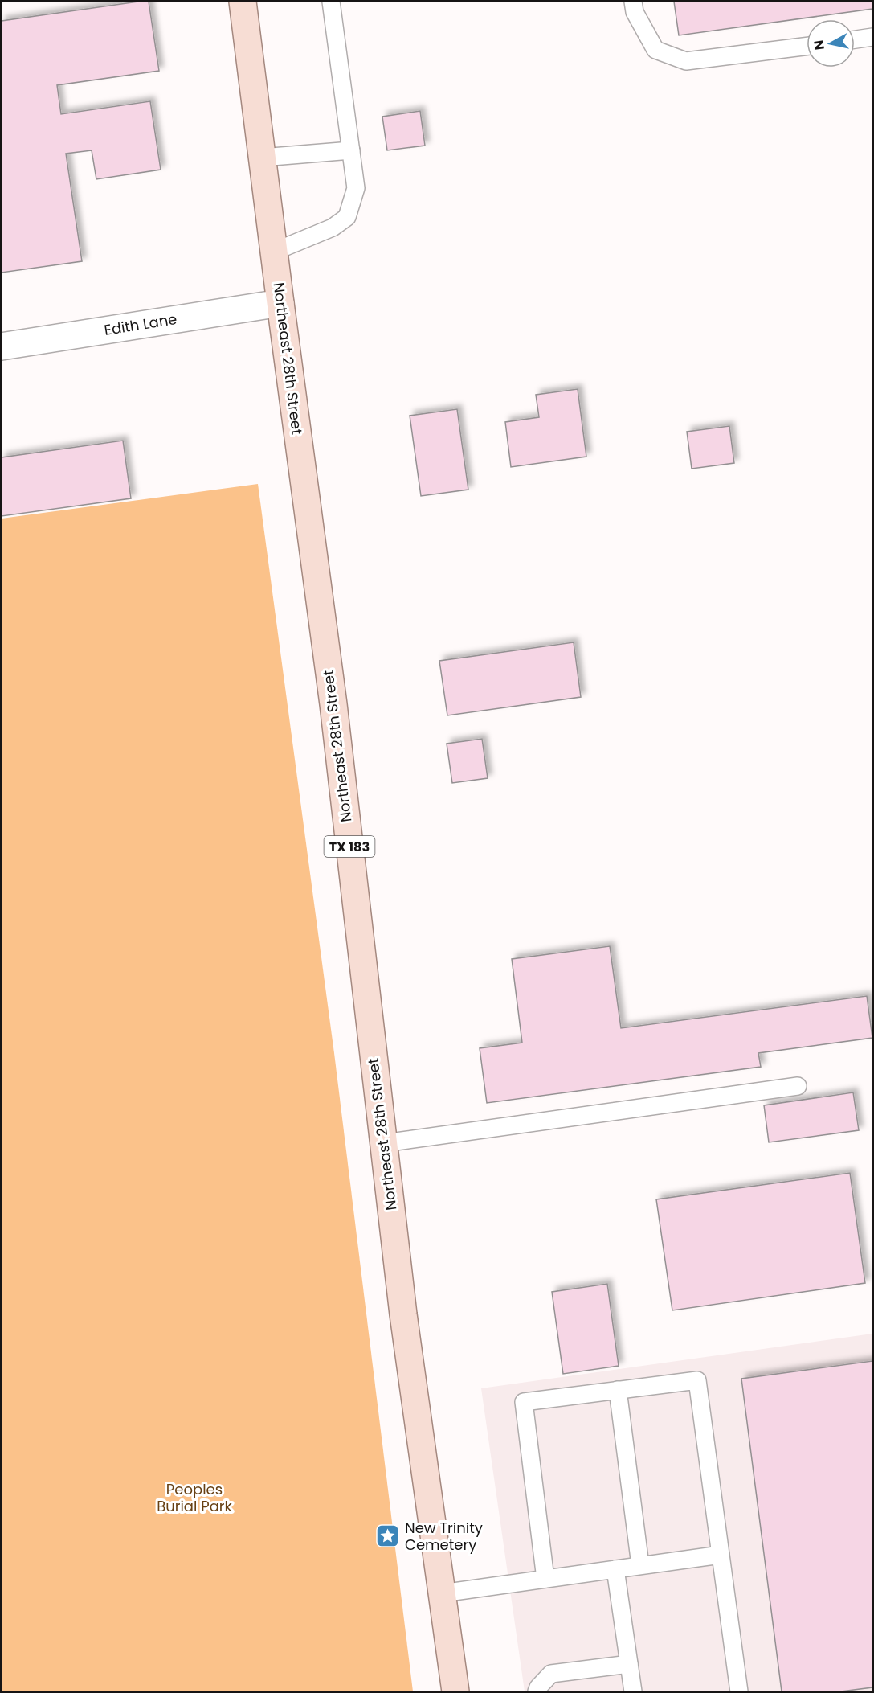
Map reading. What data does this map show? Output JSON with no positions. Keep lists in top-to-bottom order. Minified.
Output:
{"streets":{"main road":["Northeast 28th Street","TX 183"],"street":["Edith Lane"]},"crossings":[["Edith Lane","Northeast 28th Street"]],"parks":["Peoples Burial Park"],"places":{"place":["New Trinity Cemetery"]},"north":"left"}
